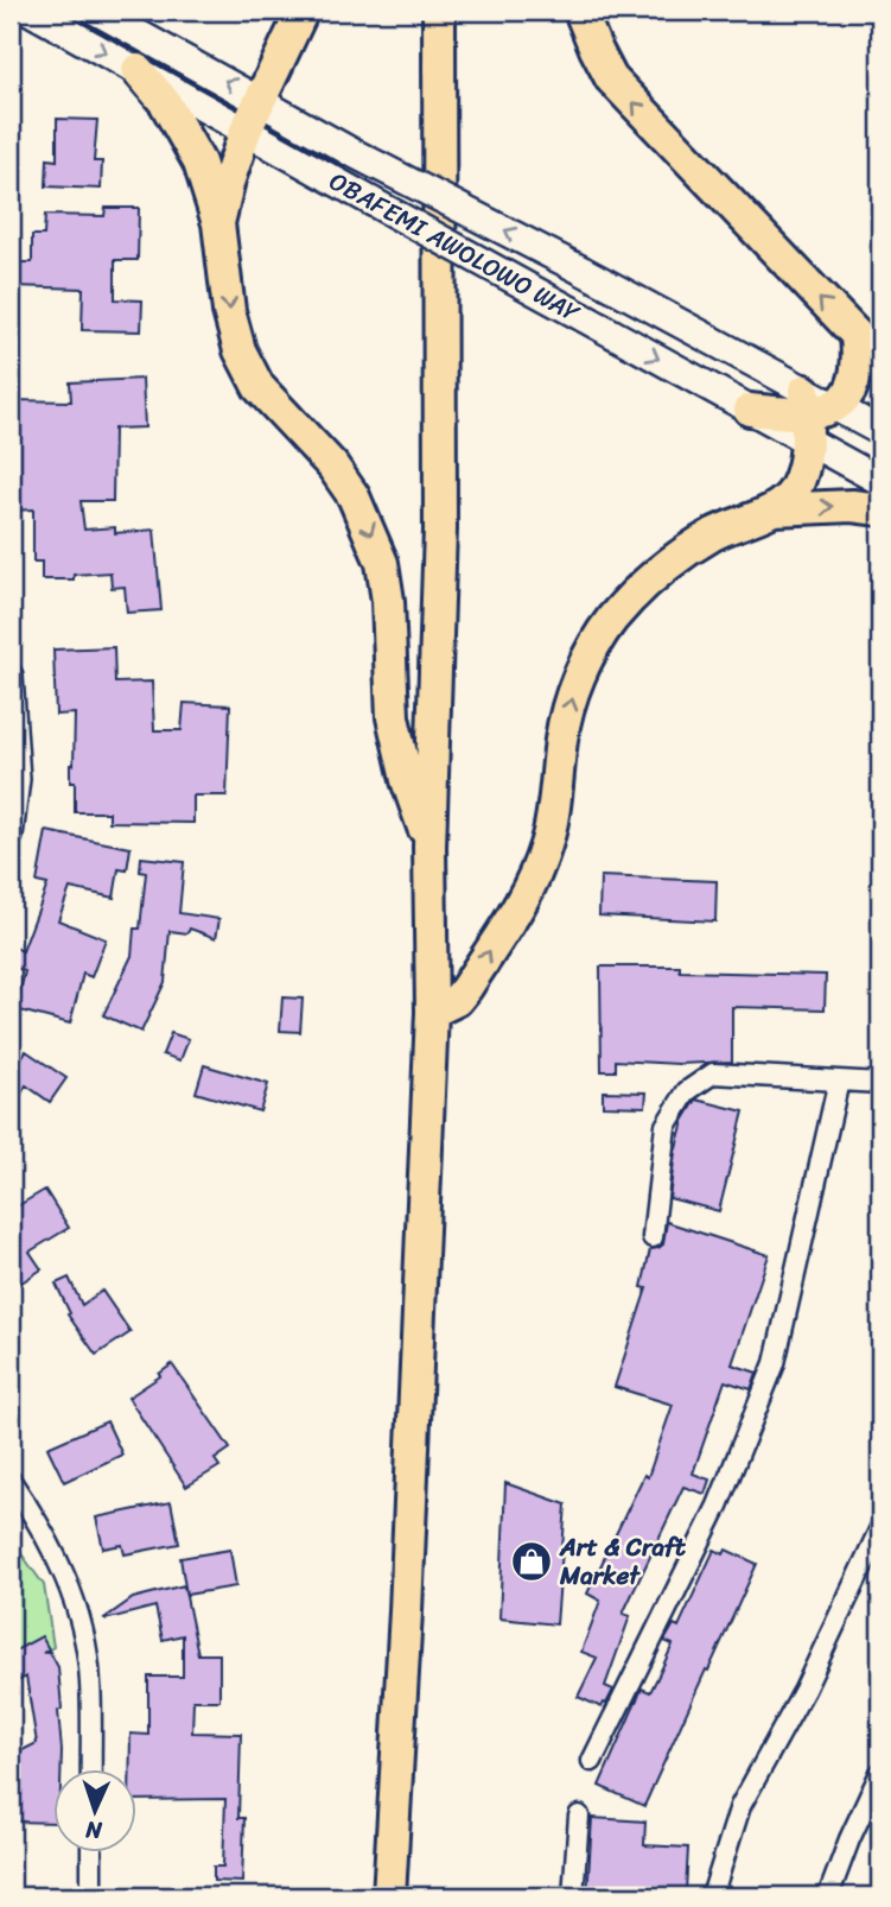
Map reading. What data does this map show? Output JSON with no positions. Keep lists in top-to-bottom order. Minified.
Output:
{"streets":{"main road":["OBAFEMI AWOLOWO WAY"]},"places":{"shop":["Art & Craft Market"]},"north":"bottom"}
